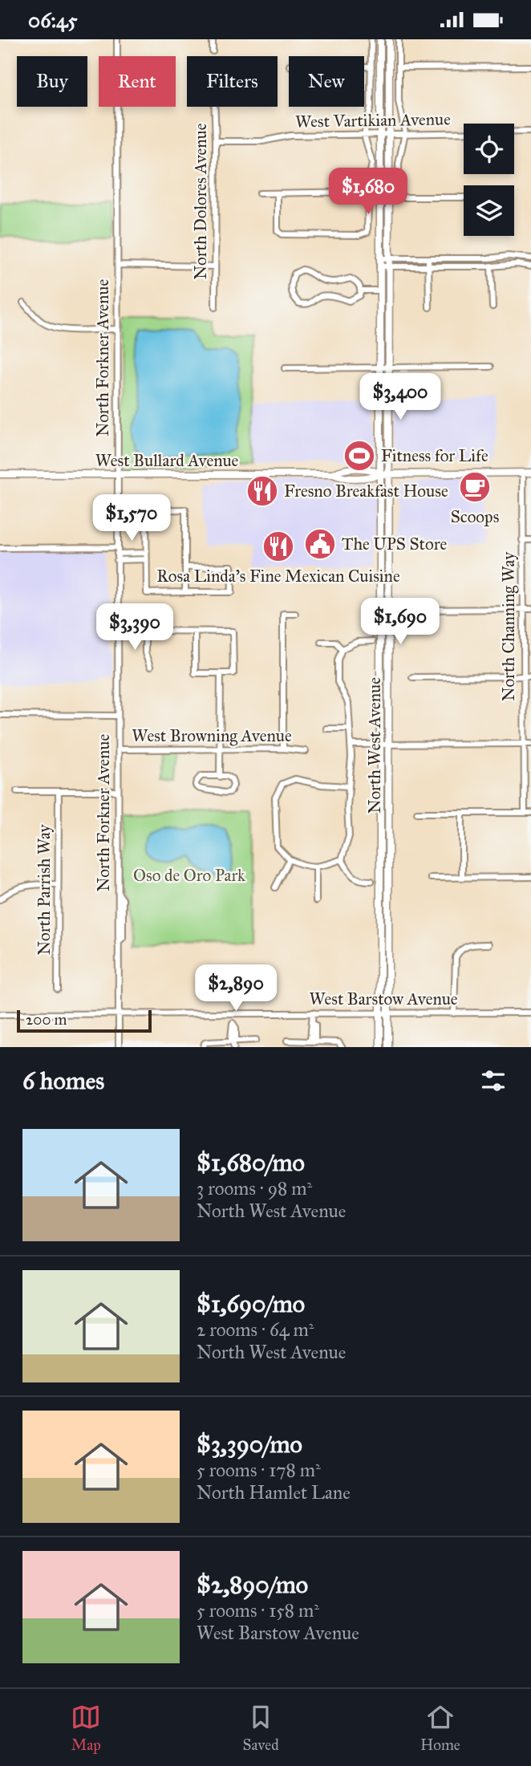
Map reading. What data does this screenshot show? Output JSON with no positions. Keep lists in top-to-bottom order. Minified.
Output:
{"streets":{"main road":["West Bullard Avenue","North West Avenue"],"street":["West Vartikian Avenue","North Dolores Avenue","North Forkner Avenue","North Channing Way","West Browning Avenue","North Parrish Way","West Barstow Avenue"]},"crossings":[["West Vartikian Avenue","North Dolores Avenue"],["West Vartikian Avenue","North West Avenue"],["North Forkner Avenue","West Bullard Avenue"],["North Forkner Avenue","West Browning Avenue"],["North Forkner Avenue","West Barstow Avenue"],["West Bullard Avenue","North Channing Way"],["West Bullard Avenue","North West Avenue"],["North West Avenue","West Barstow Avenue"]],"parks":["Oso de Oro Park"],"places":{"sports":["Fitness for Life"],"cafe":["Scoops"],"restaurant":["Fresno Breakfast House","Rosa Linda's Fine Mexican Cuisine"],"public building":["The UPS Store"]},"scale_bar":"200 m","page":{"status":"06:45","chip":["Buy","Rent","Filters","New"],"price":["$1,680","$3,400","$1,570","$1,690","$3,390","$2,890"],"scale":"200 m","heading":"6 homes","list":[{"name":"$1,680/mo","note":"3 rooms · 98 m² · North West Avenue"},{"name":"$1,690/mo","note":"2 rooms · 64 m² · North West Avenue"},{"name":"$3,390/mo","note":"5 rooms · 178 m² · North Hamlet Lane"},{"name":"$2,890/mo","note":"5 rooms · 158 m² · West Barstow Avenue"}],"tabs":["Map","Saved","Home"]}}
